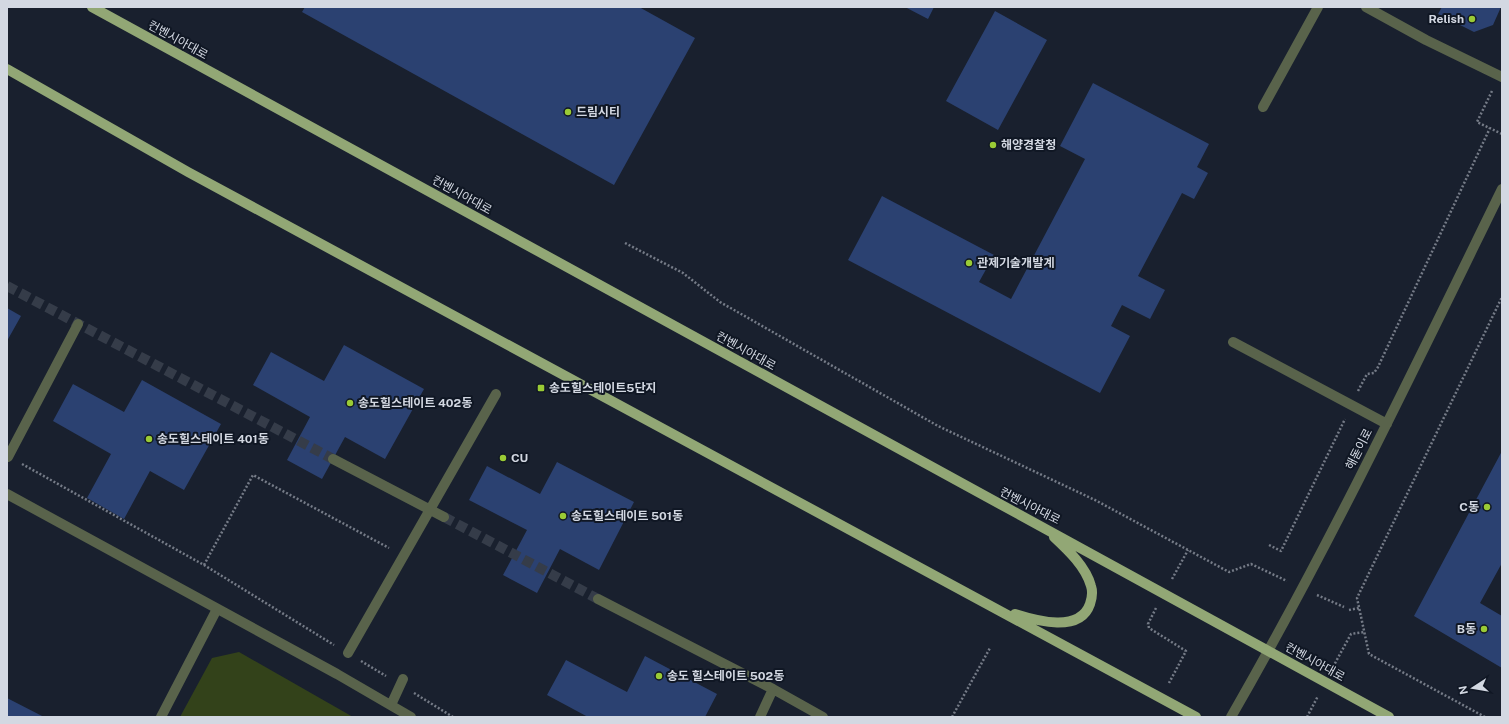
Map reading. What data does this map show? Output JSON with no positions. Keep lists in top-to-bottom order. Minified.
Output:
{"streets":{"main road":["컨벤시아대로"],"street":["해돋이로"]},"crossings":[["컨벤시아대로","해돋이로"]],"places":{"other":["Relish","드림시티","해양경찰청","관제기술개발계","송도힐스테이트 402동","송도힐스테이트 401동","CU","C동","송도힐스테이트 501동","B동","송도 힐스테이트 502동"],"transit":["송도힐스테이트5단지"]},"north":"left"}
